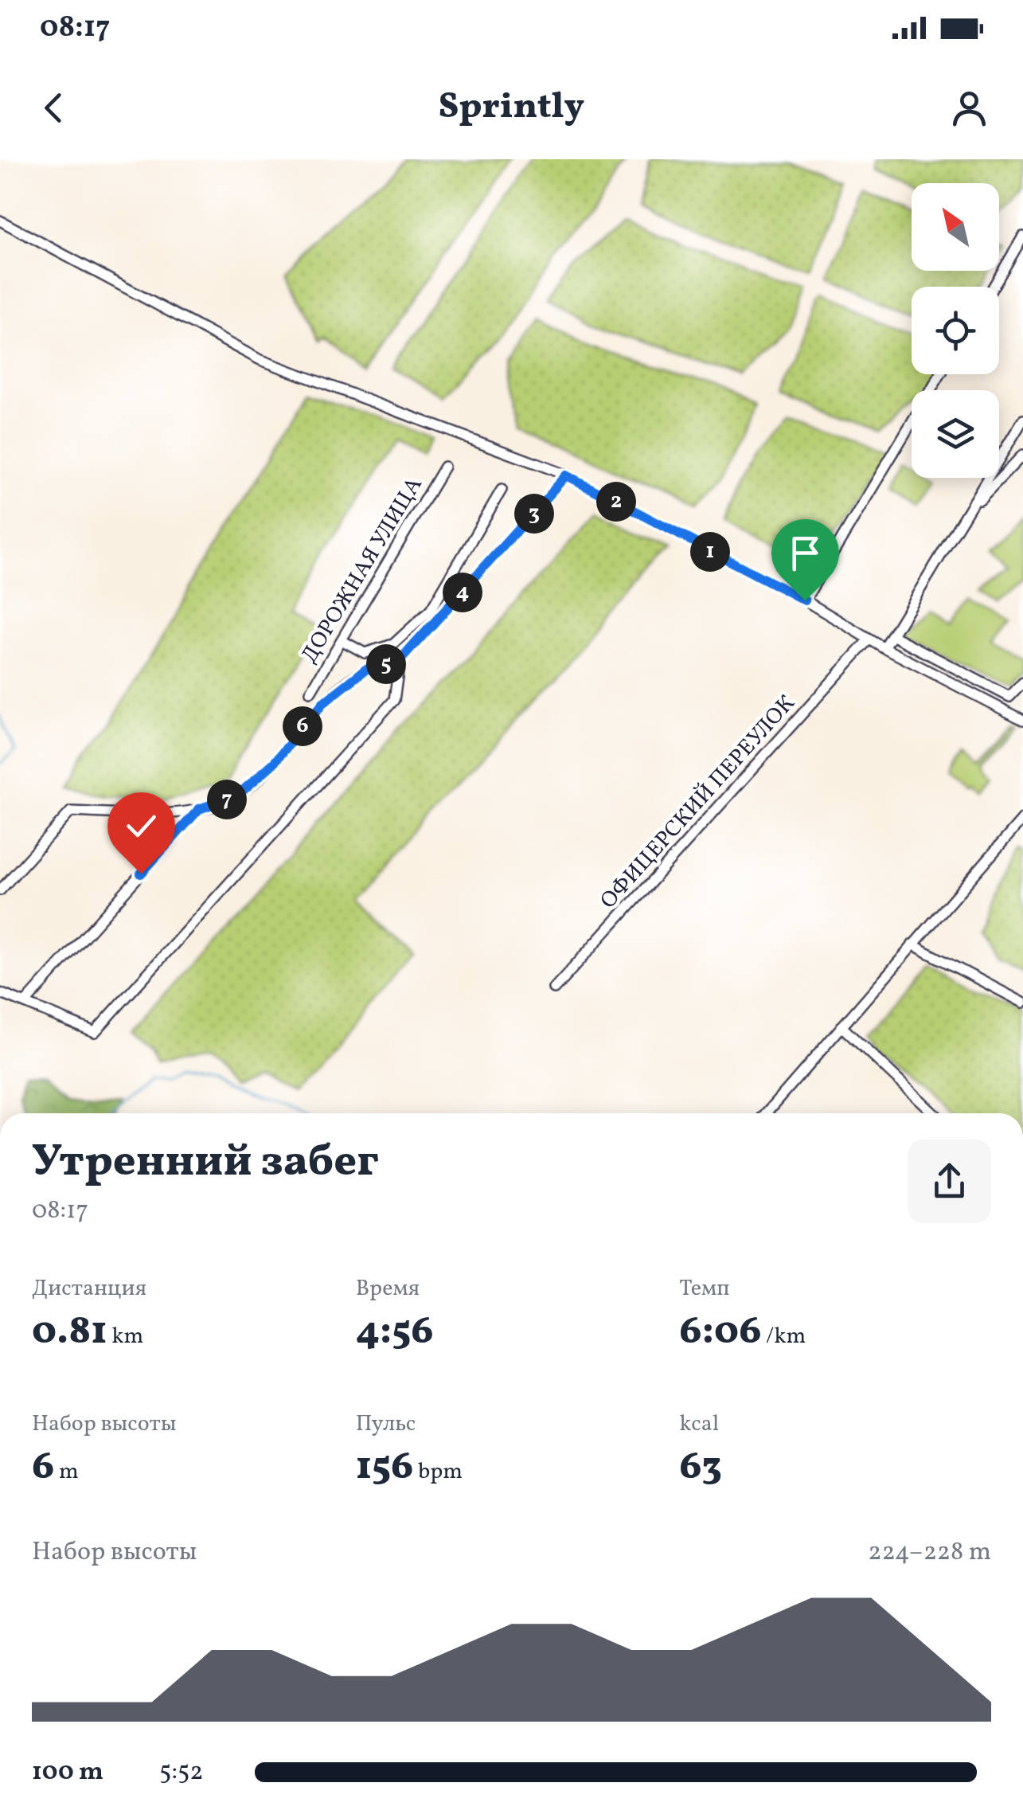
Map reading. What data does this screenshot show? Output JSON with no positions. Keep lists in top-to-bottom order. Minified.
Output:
{"streets":{"street":["ДОРОЖНАЯ УЛИЦА","ОФИЦЕРСКИЙ ПЕРЕУЛОК"]},"north":"top left","page":{"status":"08:17","header":"Sprintly","pins":["2","3","1","4","5","6","7"],"heading":["Утренний забег","08:17"],"stats":[["Дистанция","0.81 km"],["Время","4:56"],["Темп","6:06 /km"],["Набор высоты","6 m"],["Пульс","156 bpm"],["kcal","63"]],"chart":["Набор высоты","224–228 m"],"list":[{"name":"100 m","note":"5:52"}]}}
